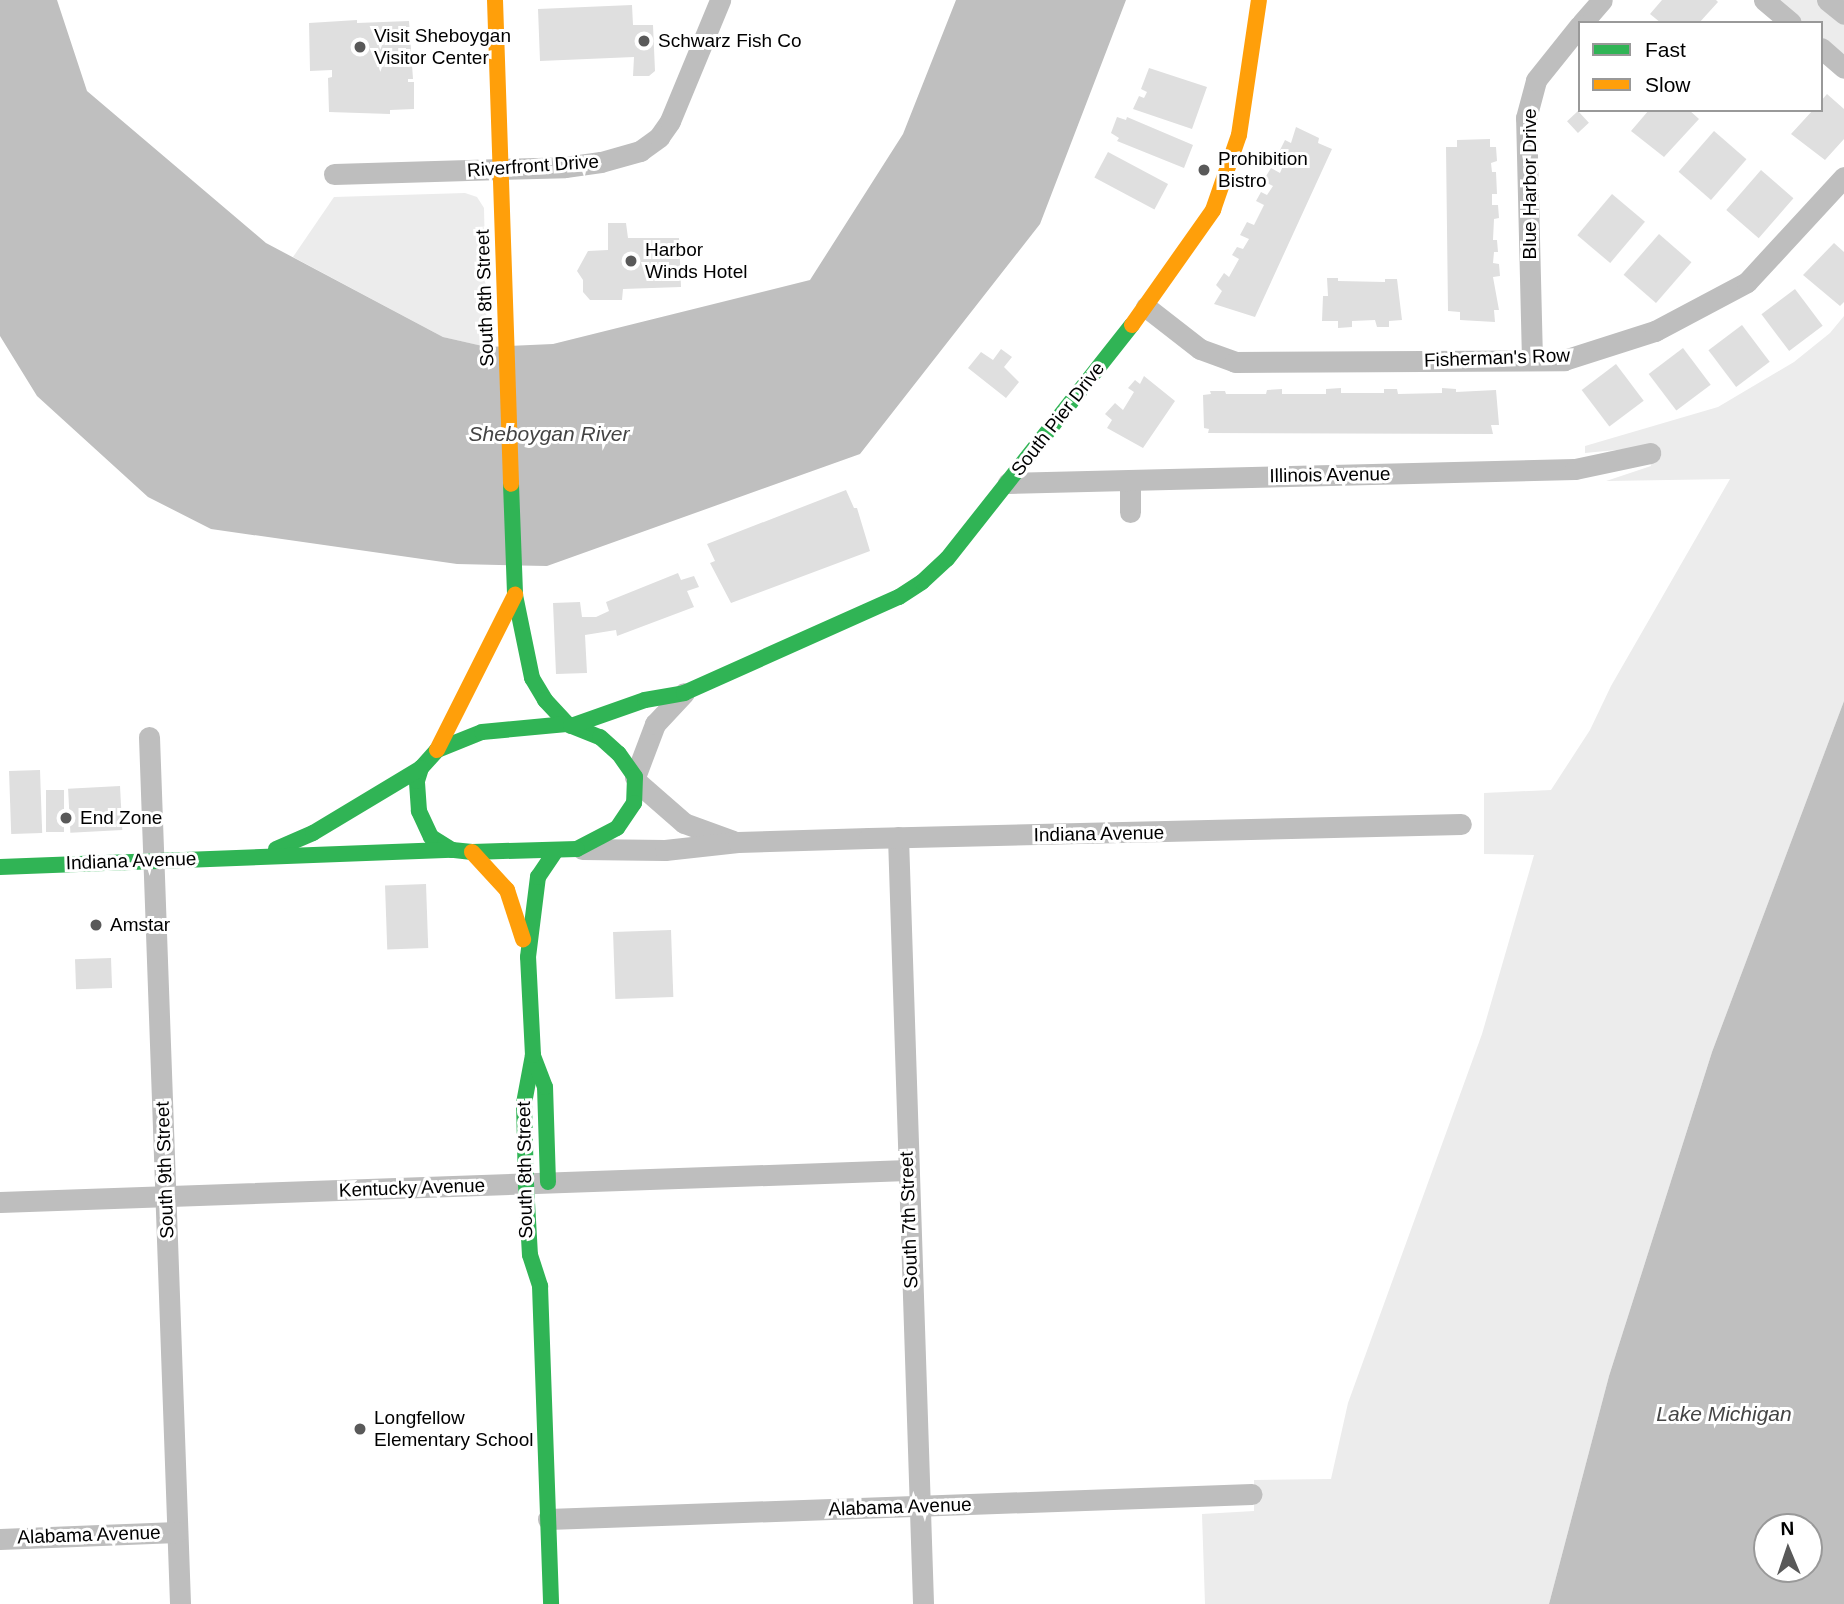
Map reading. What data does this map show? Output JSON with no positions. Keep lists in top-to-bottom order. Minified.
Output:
{"streets":{"main road":["South 8th Street","South Pier Drive","Indiana Avenue"],"street":["Riverfront Drive","Blue Harbor Drive","Fisherman's Row","Illinois Avenue","South 9th Street","Kentucky Avenue","South 7th Street","Alabama Avenue"]},"crossings":[["Riverfront Drive","South 8th Street"],["Blue Harbor Drive","Fisherman's Row"],["South 8th Street","South Pier Drive"],["South 8th Street","Indiana Avenue"],["South 8th Street","Kentucky Avenue"],["South 8th Street","Alabama Avenue"],["Fisherman's Row","South Pier Drive"],["South Pier Drive","Illinois Avenue"],["South Pier Drive","Indiana Avenue"],["Indiana Avenue","South 9th Street"],["Indiana Avenue","South 7th Street"],["South 9th Street","Kentucky Avenue"],["South 9th Street","Alabama Avenue"],["Kentucky Avenue","South 7th Street"],["South 7th Street","Alabama Avenue"]],"water":["Sheboygan River","Lake Michigan"],"places":["Schwarz Fish Co","Visit Sheboygan Visitor Center","Prohibition Bistro","Harbor Winds Hotel","End Zone","Amstar","Longfellow Elementary School"],"legend":["Fast","Slow"],"north":"top"}
